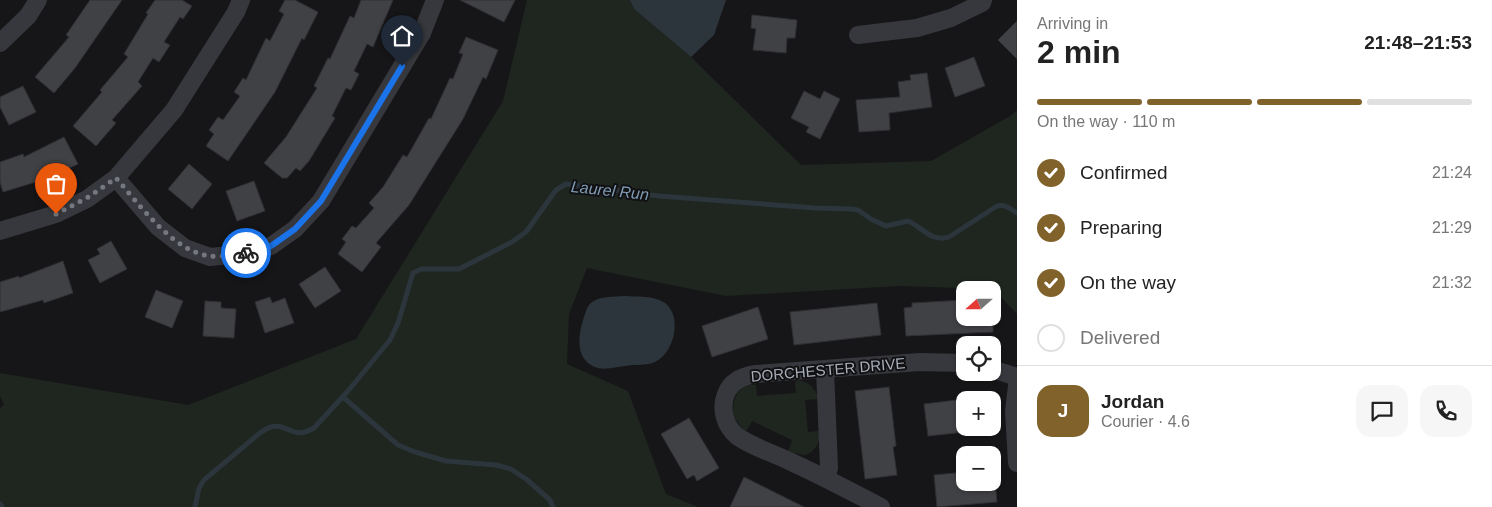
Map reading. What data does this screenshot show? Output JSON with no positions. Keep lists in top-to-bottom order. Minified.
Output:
{"streets":{"street":["DORCHESTER DRIVE"]},"water":["Laurel Run"],"north":"left","page":{"heading":["2 min","Arriving in","21:48–21:53"],"panel":["Jordan","Courier · 4.6"],"bar":"On the way · 110 m","list":[["Confirmed","21:24"],["Preparing","21:29"],["On the way","21:32"],"Delivered"],"map_buttons":["+","−"],"round":"J"}}
